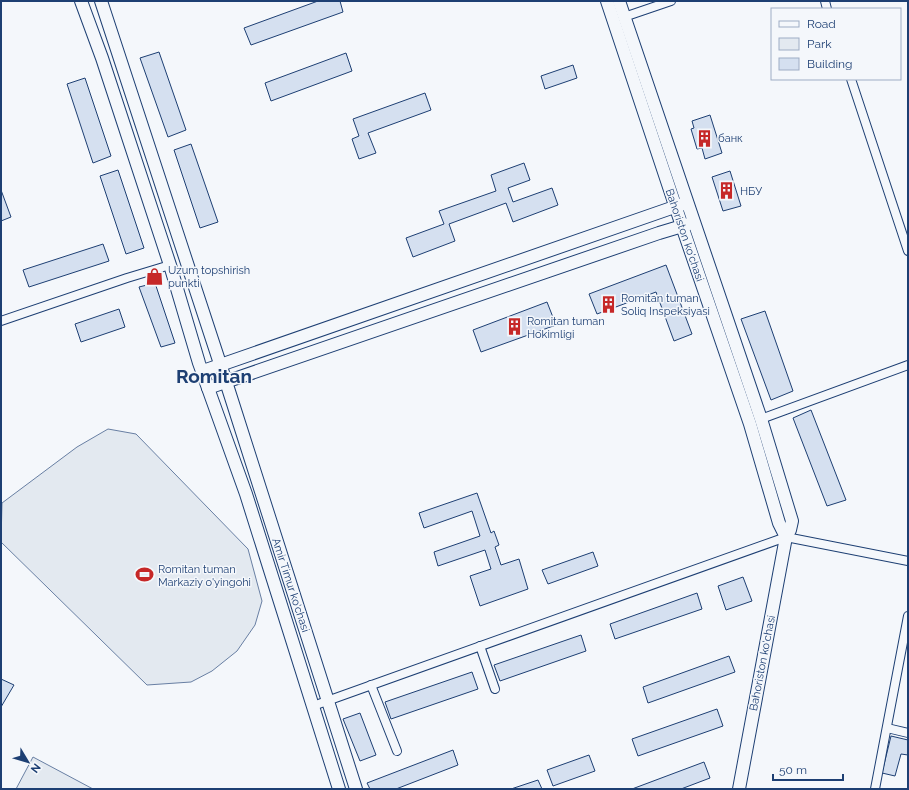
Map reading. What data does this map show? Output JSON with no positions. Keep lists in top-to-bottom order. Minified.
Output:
{"streets":{"street":["Bahoriston ko‘chasi","Amir Timur ko‘chasi"]},"districts":["Romitan"],"places":{"building":["банк","НБУ","Romitan tuman Soliq Inspeksiyasi","Romitan tuman Hokimligi"],"shop":["Uzum topshirish punkti"],"sports":["Romitan tuman Markaziy o'yingohi"]},"legend":["Road","Park","Building"],"scale_bar":"50 m","north":"bottom right"}
